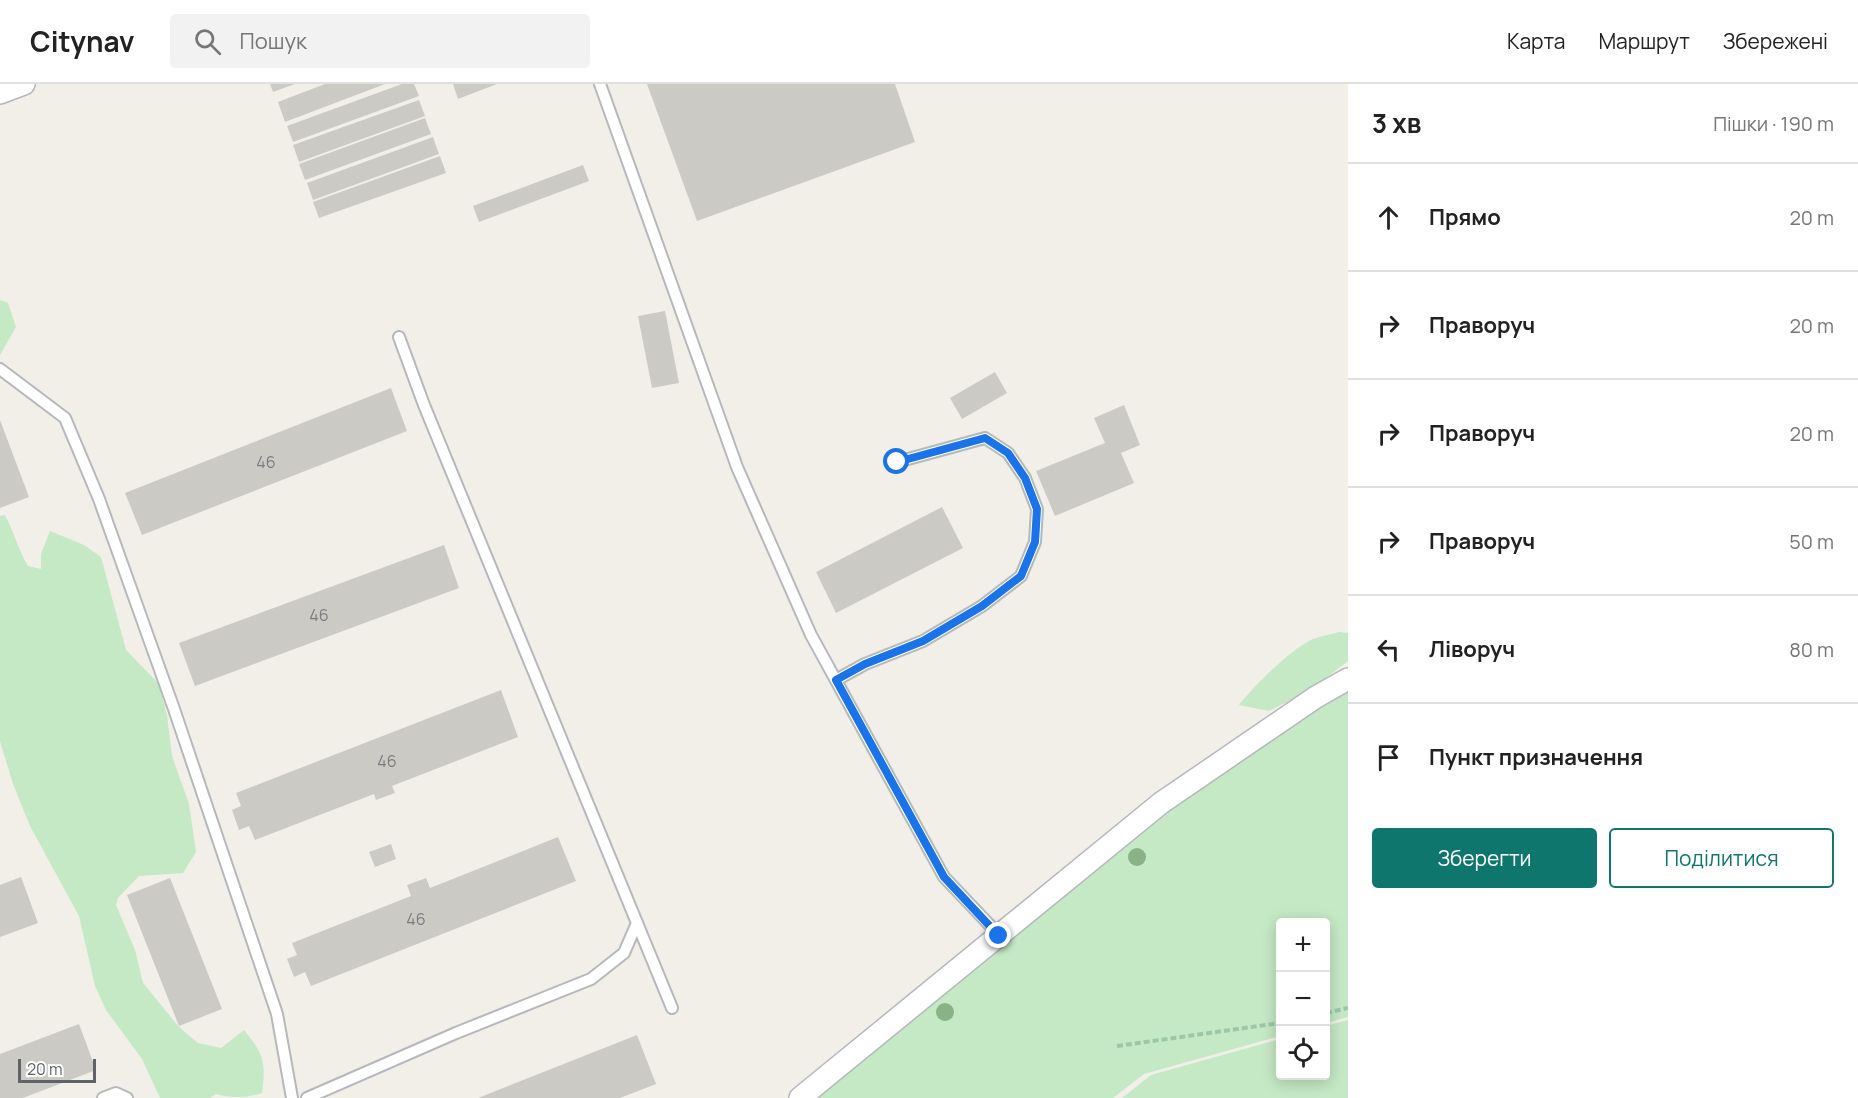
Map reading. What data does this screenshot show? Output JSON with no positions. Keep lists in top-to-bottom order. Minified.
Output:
{"house_numbers":["46","46","46","46"],"scale_bar":"20 m","page":{"header":"Citynav","search":"Пошук","nav":["Карта","Маршрут","Збережені"],"heading":["3 хв","Пішки · 190 m"],"list":[["Прямо","20 m"],["Праворуч","20 m"],["Праворуч","20 m"],["Праворуч","50 m"],["Ліворуч","80 m"],"Пункт призначення"],"buttons":["Зберегти","Поділитися"],"map_buttons":["+","−"],"scale":"20 m"}}
